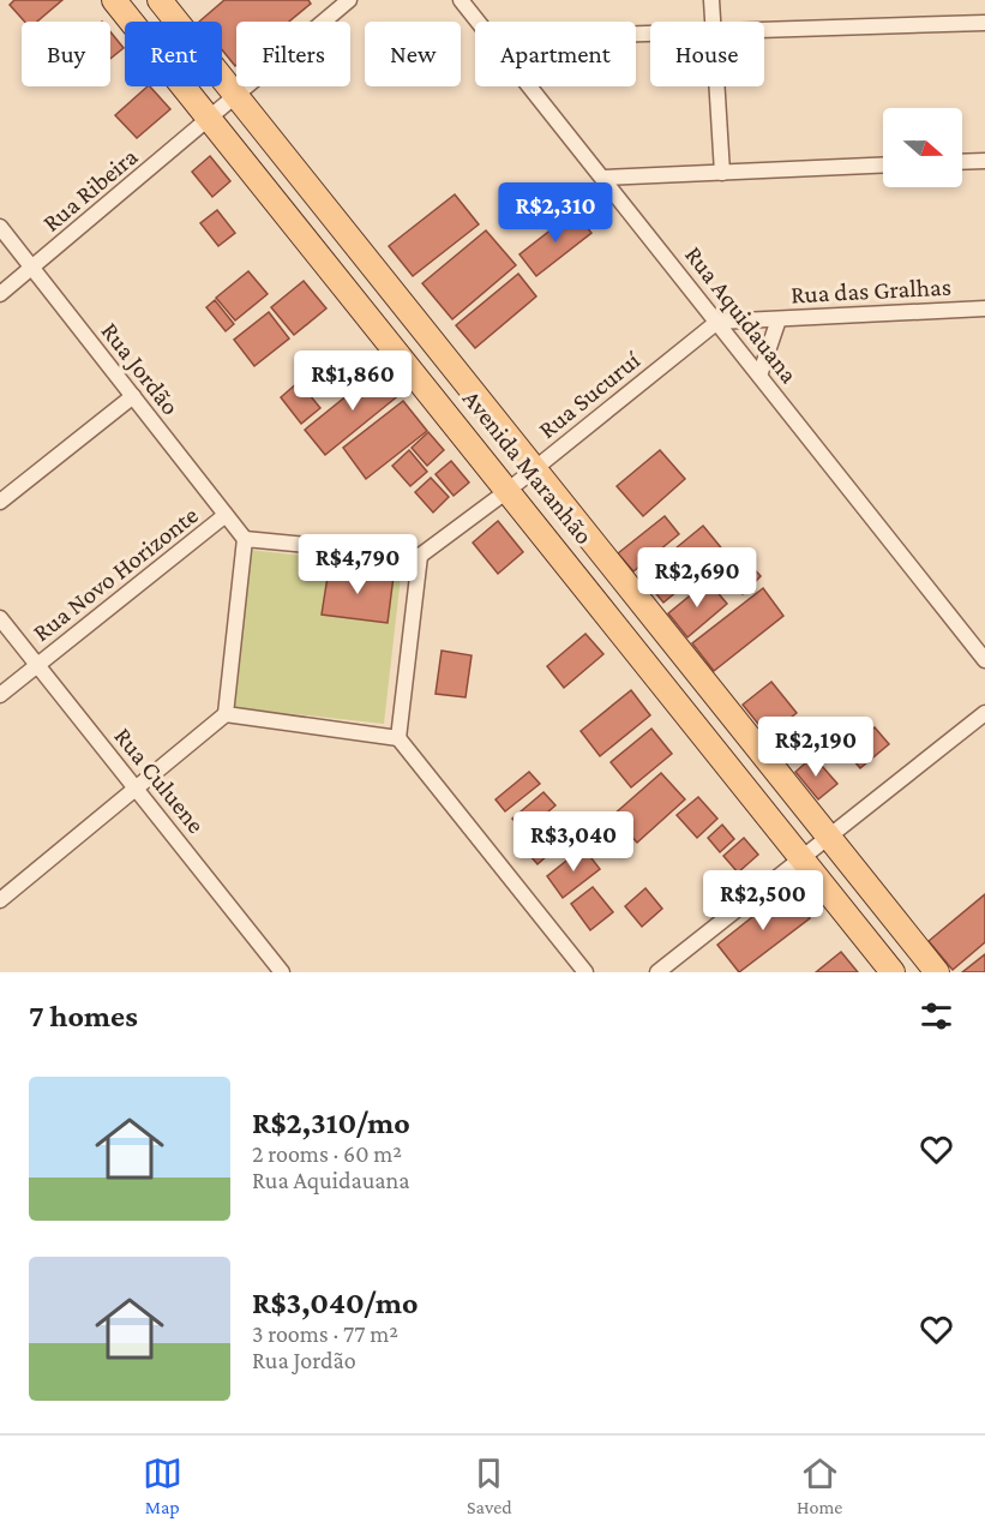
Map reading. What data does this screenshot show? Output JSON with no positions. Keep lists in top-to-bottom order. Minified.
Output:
{"streets":{"main road":["Avenida Maranhão"],"street":["Rua Ribeira","Rua das Gralhas","Rua Aquidauana","Rua Jordão","Rua Sucuruí","Rua Novo Horizonte","Rua Culuene"]},"crossings":[["Rua Ribeira","Rua Jordão"],["Rua Ribeira","Avenida Maranhão"],["Rua das Gralhas","Rua Aquidauana"],["Rua das Gralhas","Rua Sucuruí"],["Rua Aquidauana","Rua Sucuruí"],["Rua Jordão","Rua Novo Horizonte"],["Rua Sucuruí","Avenida Maranhão"],["Rua Novo Horizonte","Rua Culuene"]],"north":"right","page":{"chip":["Buy","Rent","Filters","New","Apartment","House"],"price":["R$2,310","R$1,860","R$4,790","R$2,690","R$2,190","R$3,040","R$2,500"],"heading":"7 homes","list":[{"name":"R$2,310/mo","note":"2 rooms · 60 m² · Rua Aquidauana"},{"name":"R$3,040/mo","note":"3 rooms · 77 m² · Rua Jordão"}],"tabs":["Map","Saved","Home"]}}
